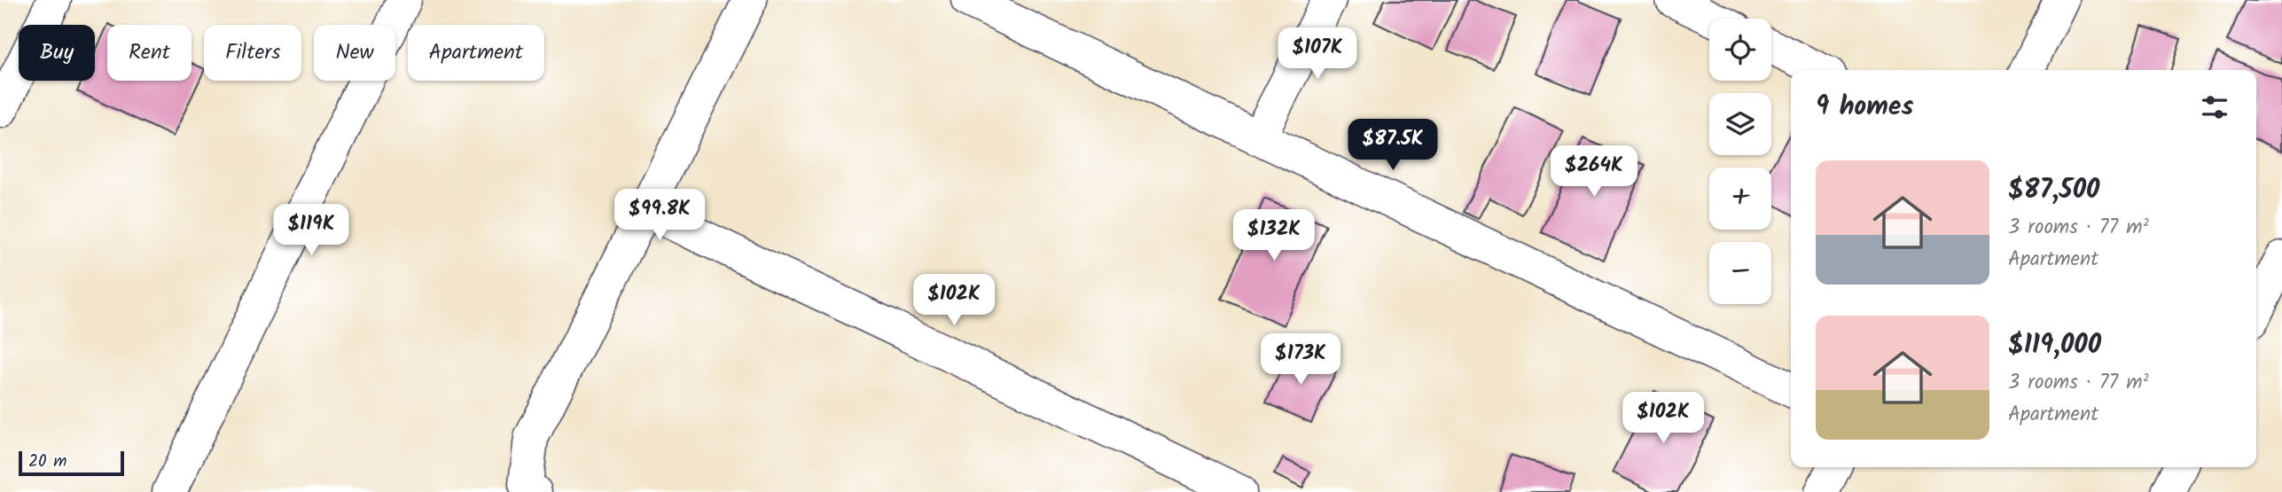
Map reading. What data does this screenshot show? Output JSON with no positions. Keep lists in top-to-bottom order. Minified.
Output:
{"scale_bar":"20 m","page":{"map_buttons":["+","−"],"chip":["Buy","Rent","Filters","New","Apartment"],"price":["$107K","$87.5K","$264K","$99.8K","$119K","$132K","$102K","$173K","$102K"],"heading":"9 homes","list":[{"name":"$87,500","note":"3 rooms · 77 m² · Apartment"},{"name":"$119,000","note":"3 rooms · 77 m² · Apartment"}],"scale":"20 m"}}
